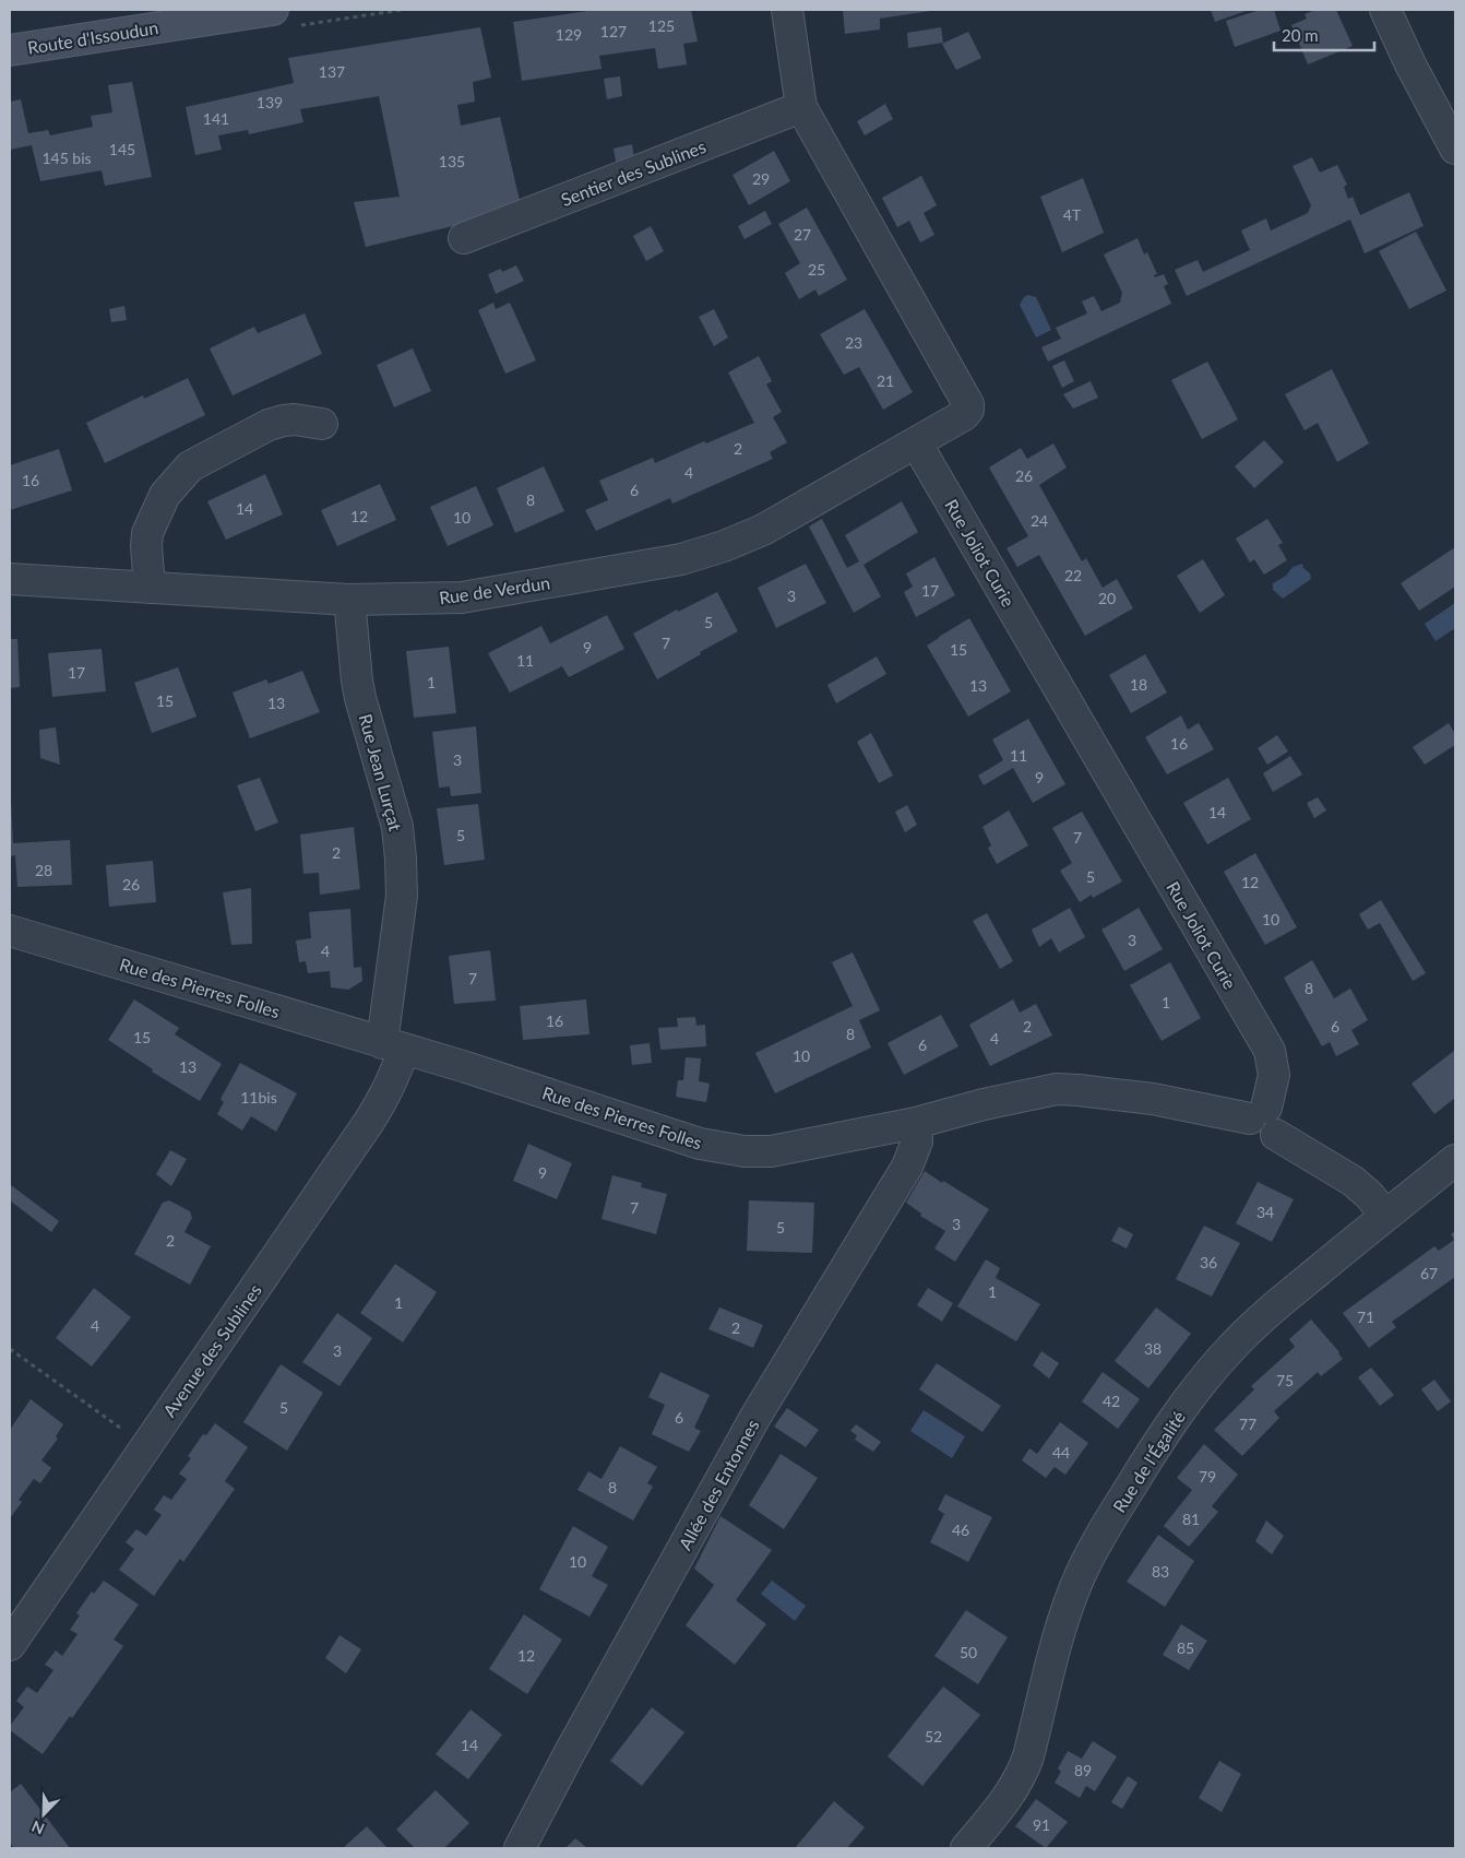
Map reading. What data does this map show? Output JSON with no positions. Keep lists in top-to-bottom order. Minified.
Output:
{"streets":{"main road":["Route d'Issoudun"],"street":["Sentier des Sublines","Rue Joliot Curie","Rue de Verdun","Rue Jean Lurçat","Rue des Pierres Folles","Avenue des Sublines","Rue de l'Égalité","Allée des Entonnes"]},"crossings":[["Rue Joliot Curie","Rue de Verdun"],["Rue Joliot Curie","Rue des Pierres Folles"],["Rue de Verdun","Rue Jean Lurçat"],["Rue Jean Lurçat","Rue des Pierres Folles"],["Rue Jean Lurçat","Avenue des Sublines"],["Rue des Pierres Folles","Avenue des Sublines"],["Rue des Pierres Folles","Rue de l'Égalité"],["Rue des Pierres Folles","Allée des Entonnes"]],"house_numbers":["125","127","129","137","139","141","145","145 bis","135","29","4T","27","25","23","21","2","4","26","16","6","8","14","12","10","24","22","17","3","20","5","7","9","15","11","17","1","18","13","15","13","16","11","3","9","14","5","7","2","28","5","12","26","10","3","4","7","8","1","16","2","6","8","15","4","6","10","13","11bis","9","7","34","3","5","2","36","67","1","1","71","4","2","38","3","75","42","5","6","77","44","79","8","81","46","10","83","85","50","12","52","14","89","91"],"scale_bar":"20 m","north":"bottom left"}
